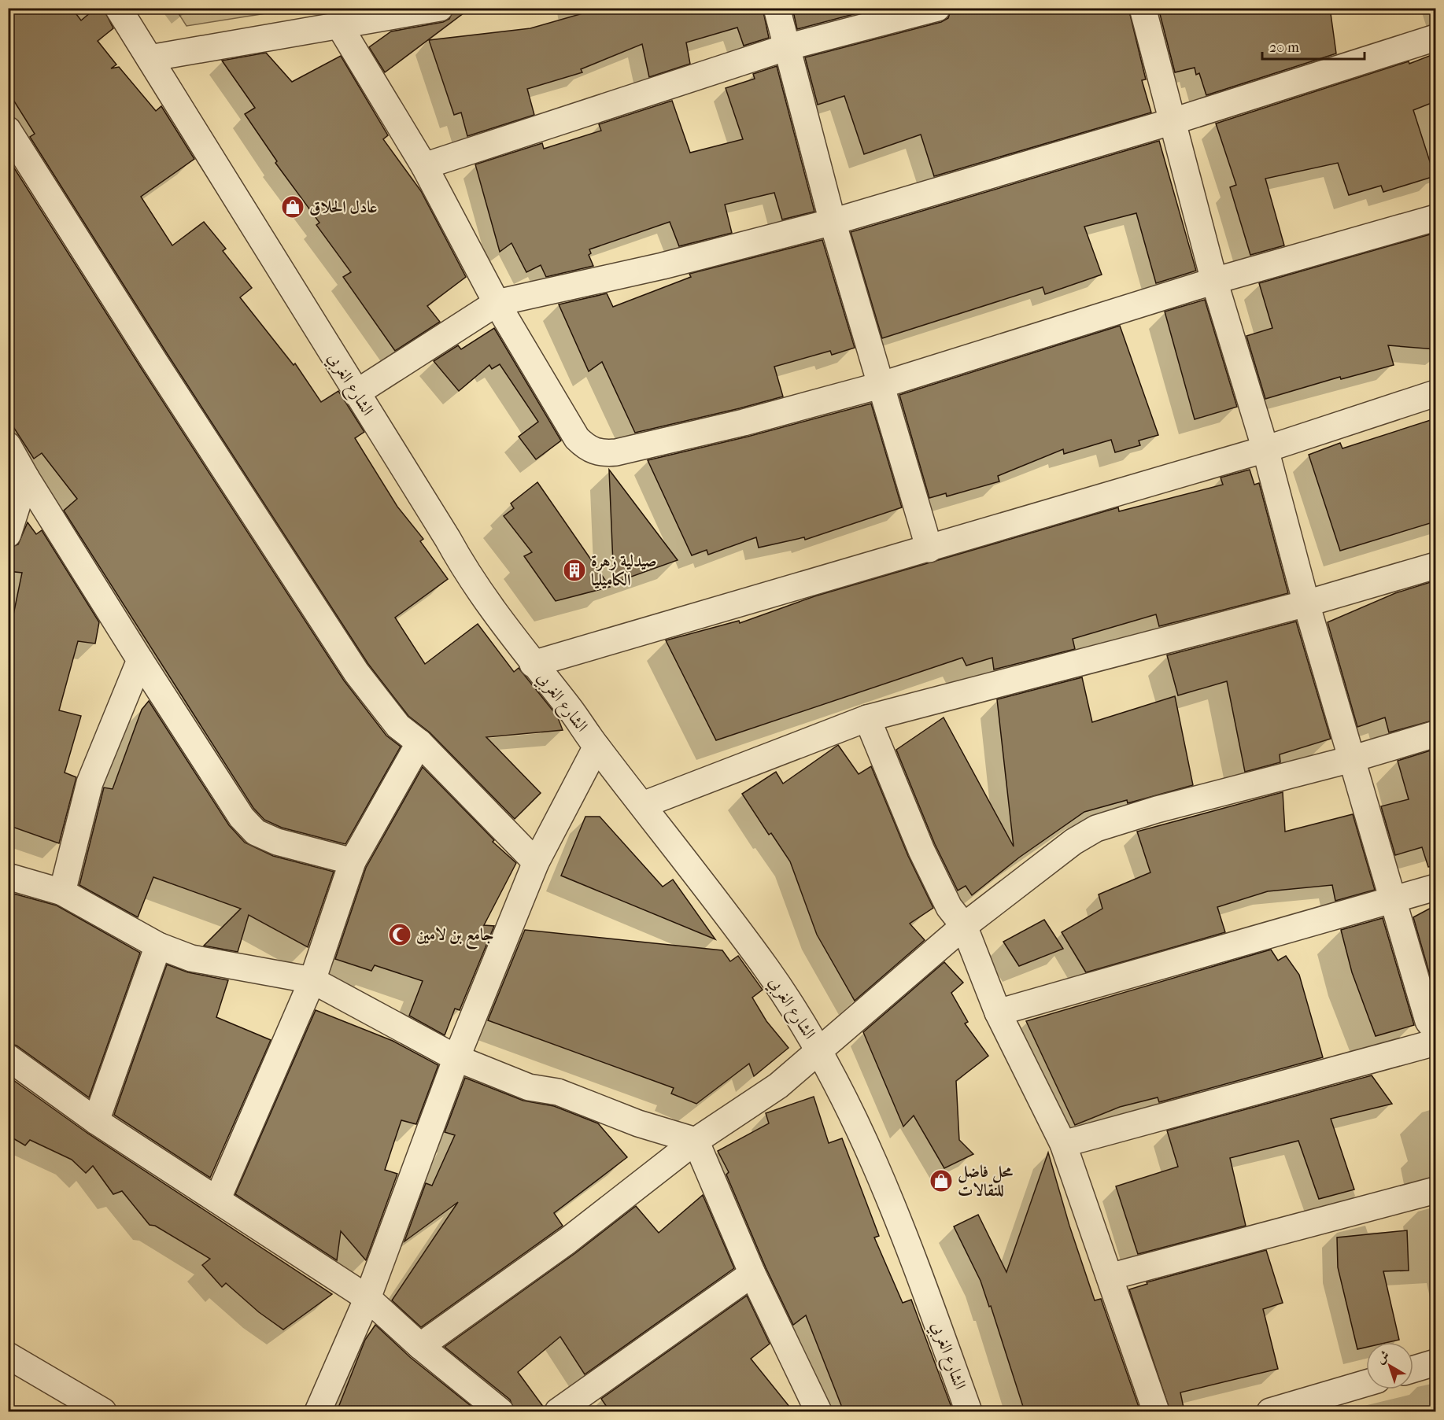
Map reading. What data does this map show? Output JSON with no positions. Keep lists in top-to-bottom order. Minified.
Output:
{"streets":{"street":["الشارع الغربي"]},"places":{"shop":["عادل الحلاق","محل فاضل للنقالات"],"building":["صيدلية زهرة الكاميليا"],"mosque":["جامع بن لامين"]},"scale_bar":"20 m","north":"top left"}
